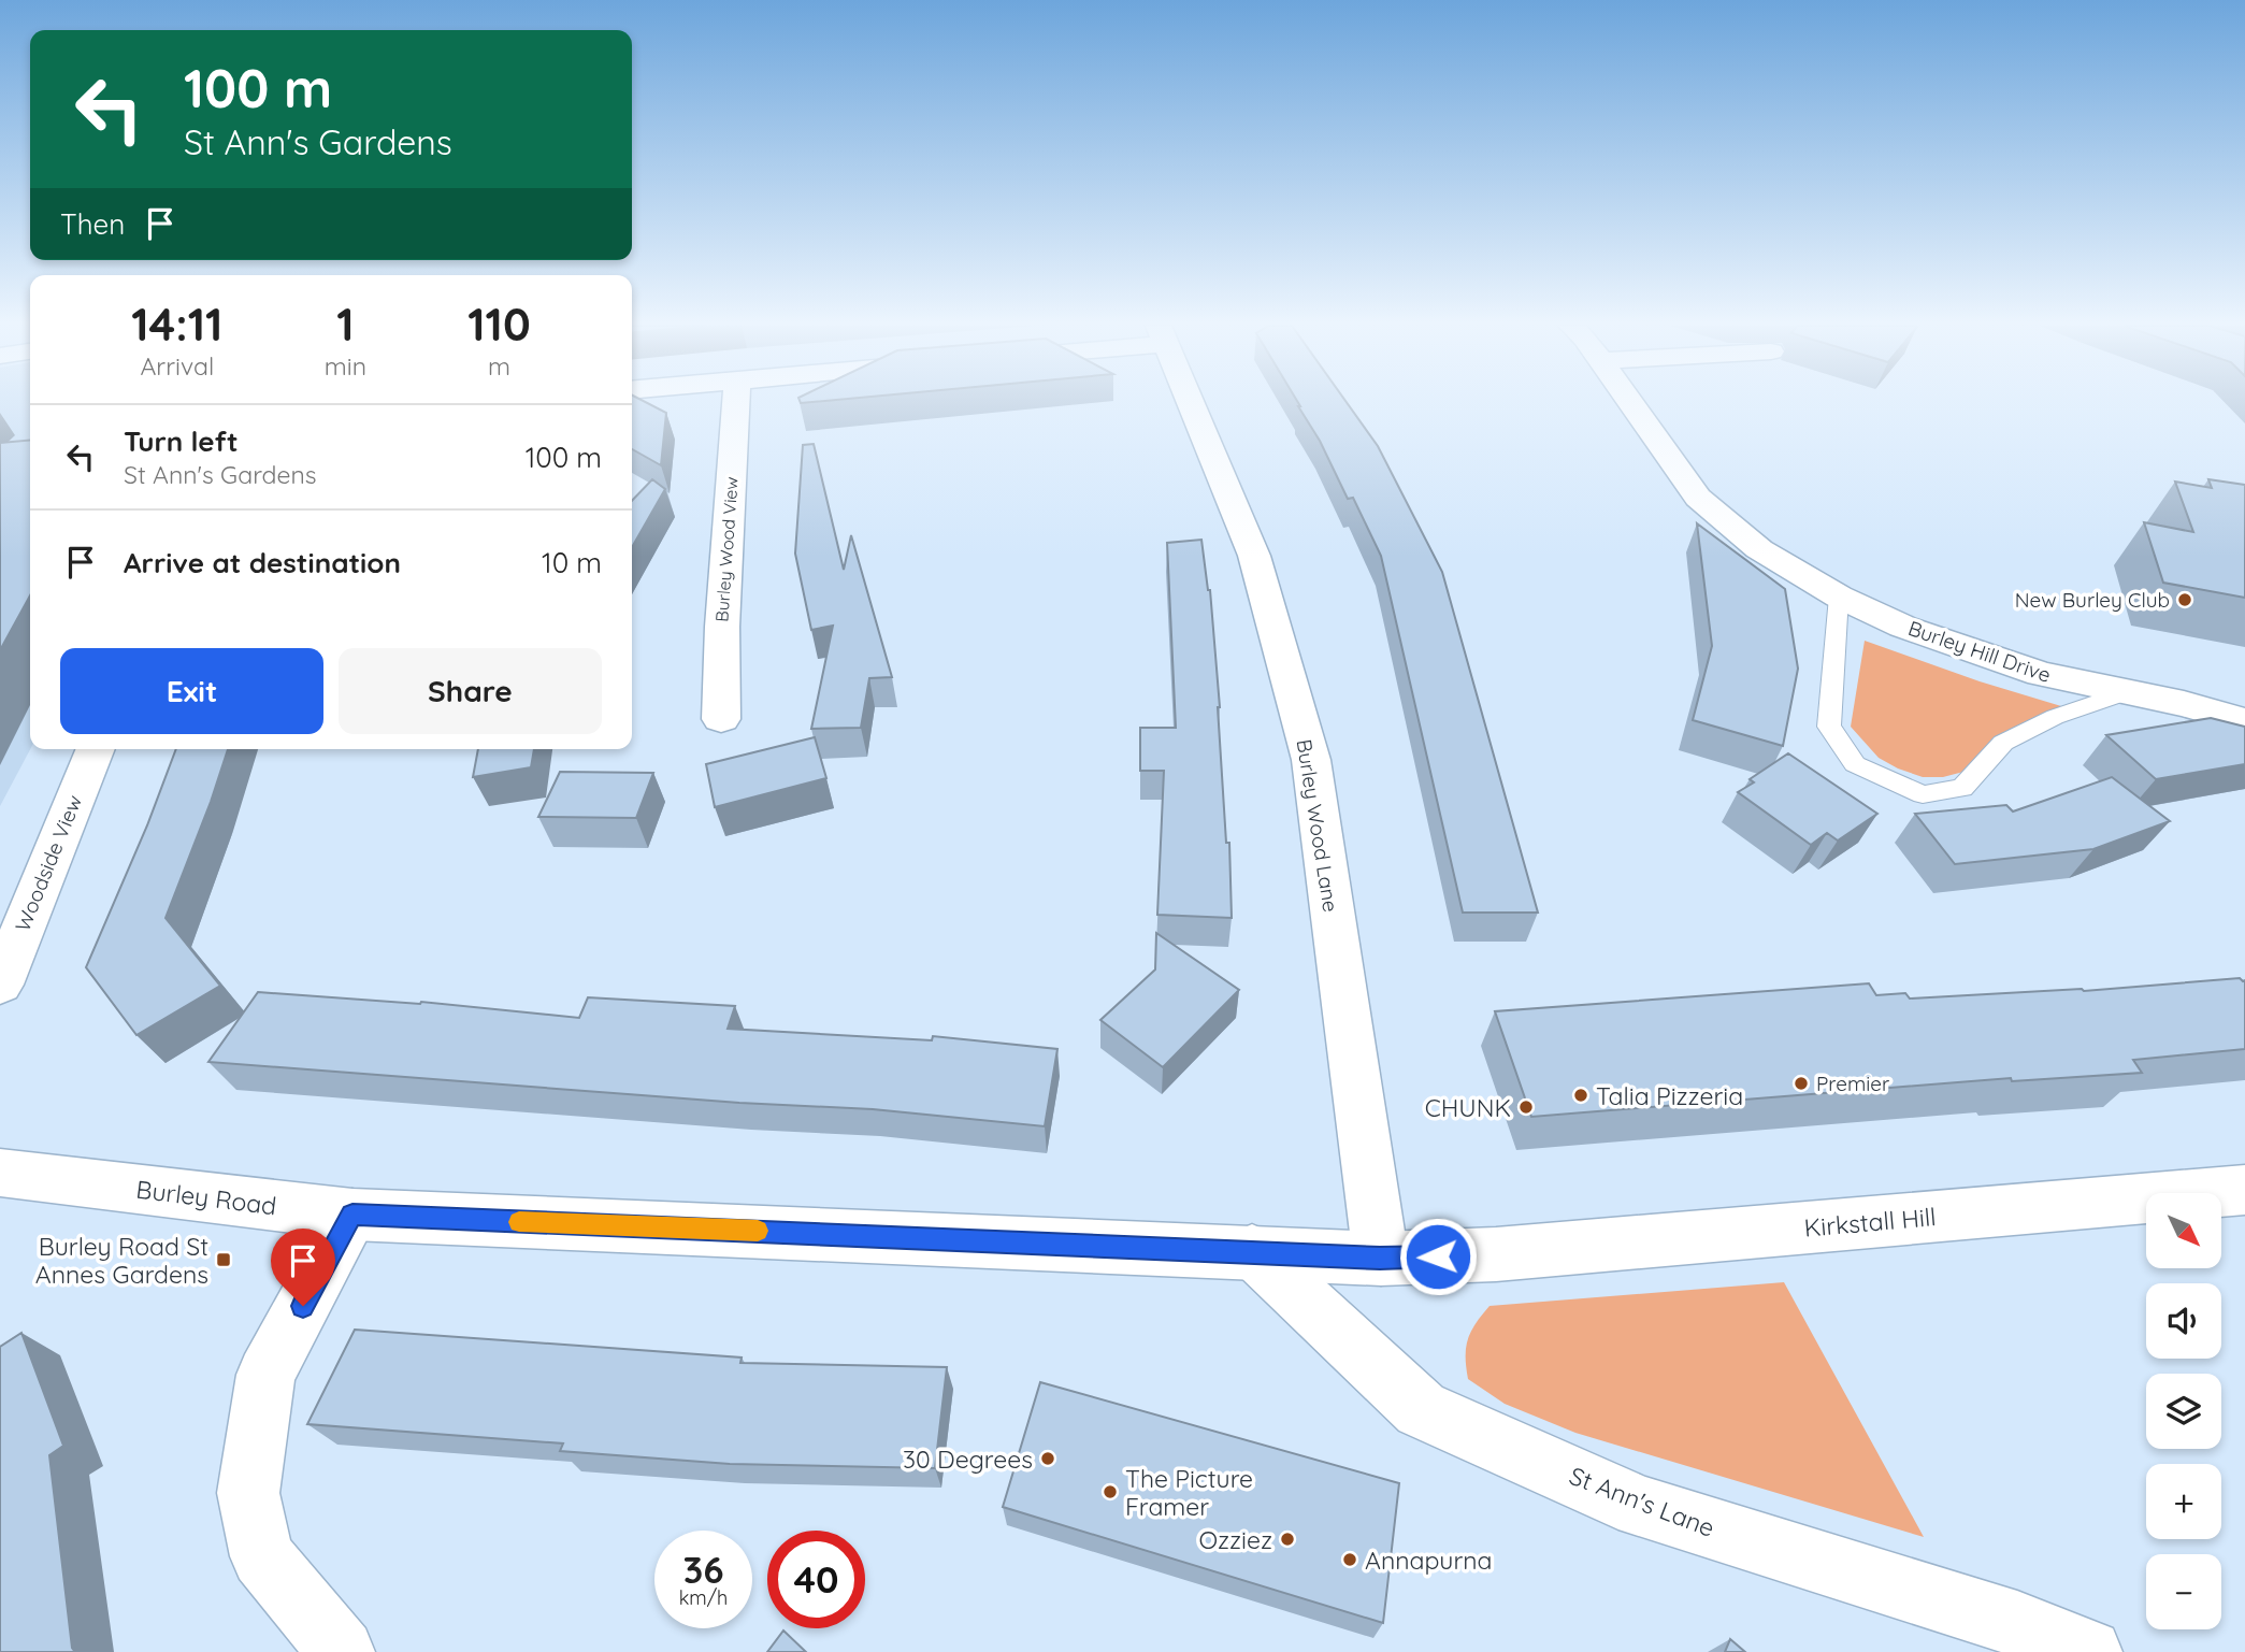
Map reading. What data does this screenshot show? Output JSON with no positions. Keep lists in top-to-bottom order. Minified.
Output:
{"streets":{"street":["Burley Wood View","Burley Hill Drive","Burley Wood Lane","Woodside View","Burley Road","Kirkstall Hill","St Ann's Lane"]},"crossings":[["Burley Wood Lane","Burley Road"],["Burley Road","Kirkstall Hill"],["Burley Road","St Ann's Lane"]],"places":{"other":["New Burley Club","Premier","Talia Pizzeria","CHUNK","30 Degrees","The Picture Framer","Ozziez","Annapurna"],"transit":["Burley Road St Annes Gardens"]},"north":"bottom right","page":{"turn":["100 m","St Ann's Gardens"],"then":"Then","eta":["14:11","Arrival","1","min","110","m"],"list":[{"name":"Turn left","note":"St Ann's Gardens","value":"100 m"},{"name":"Arrive at destination","value":"10 m"}],"buttons":["Exit","Share"],"map_buttons":["+","−"],"speed":"36 km/h","limit":"40"}}
